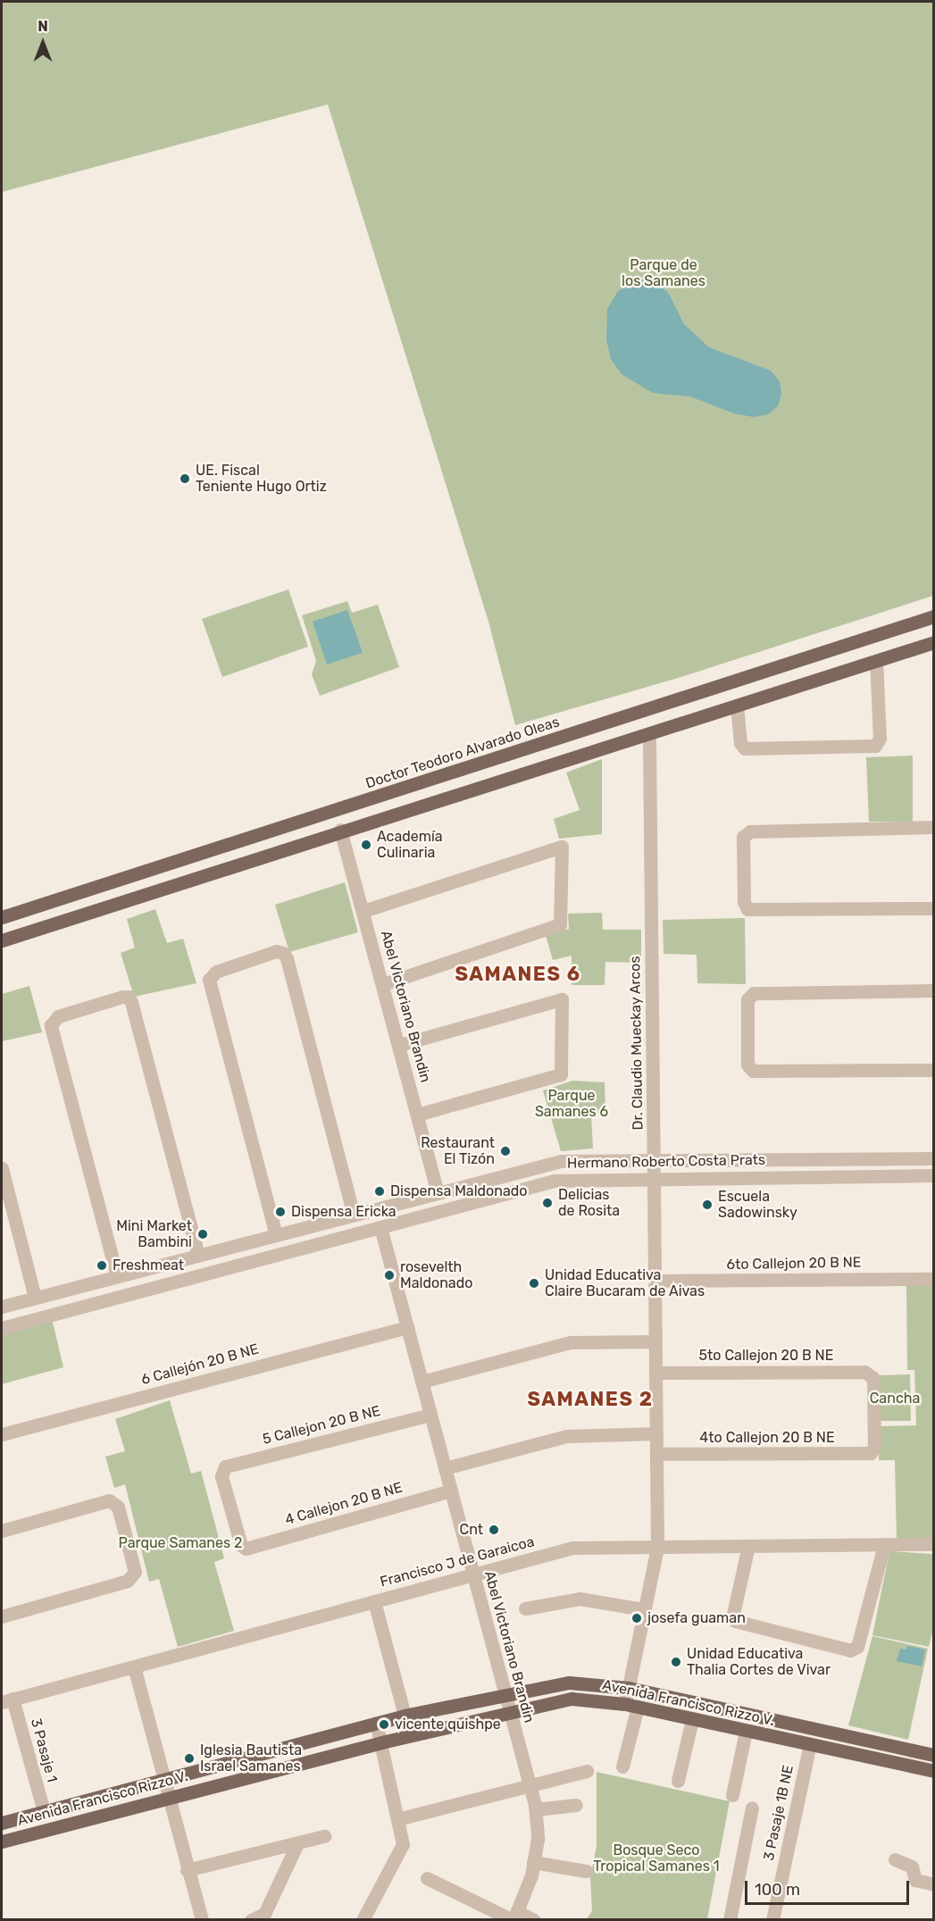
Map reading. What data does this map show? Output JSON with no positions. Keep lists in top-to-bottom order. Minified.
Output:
{"streets":{"main road":["Doctor Teodoro Alvarado Oleas","Avenida Francisco Rizzo V."],"street":["Abel Victoriano Brandin","Dr. Claudio Mueckay Arcos","Hermano Roberto Costa Prats","6to Callejon 20 B NE","5to Callejon 20 B NE","6 Callejón 20 B NE","5 Callejon 20 B NE","4to Callejon 20 B NE","4 Callejon 20 B NE","Francisco J de Garaicoa","3 Pasaje 1","3 Pasaje 1B NE"]},"crossings":[["Abel Victoriano Brandin","Hermano Roberto Costa Prats"],["Abel Victoriano Brandin","6 Callejón 20 B NE"],["Abel Victoriano Brandin","5 Callejon 20 B NE"],["Abel Victoriano Brandin","4 Callejon 20 B NE"],["Abel Victoriano Brandin","Francisco J de Garaicoa"],["Abel Victoriano Brandin","Avenida Francisco Rizzo V."],["Dr. Claudio Mueckay Arcos","Hermano Roberto Costa Prats"],["Dr. Claudio Mueckay Arcos","6to Callejon 20 B NE"],["Dr. Claudio Mueckay Arcos","5to Callejon 20 B NE"],["Dr. Claudio Mueckay Arcos","4to Callejon 20 B NE"],["Dr. Claudio Mueckay Arcos","Francisco J de Garaicoa"],["Dr. Claudio Mueckay Arcos","Avenida Francisco Rizzo V."],["5to Callejon 20 B NE","4to Callejon 20 B NE"],["5 Callejon 20 B NE","4 Callejon 20 B NE"],["Francisco J de Garaicoa","3 Pasaje 1"],["Avenida Francisco Rizzo V.","3 Pasaje 1"],["Avenida Francisco Rizzo V.","3 Pasaje 1B NE"]],"districts":["SAMANES 6","SAMANES 2"],"parks":["Parque de los Samanes","Parque Samanes 6","Cancha","Parque Samanes 2","Bosque Seco Tropical Samanes 1"],"places":["UE. Fiscal Teniente Hugo Ortiz","Academía Culinaria","Restaurant El Tizón","Dispensa Maldonado","Delicias de Rosita","Escuela Sadowinsky","Dispensa Ericka","Mini Market Bambini","Freshmeat","rosevelth Maldonado","Unidad Educativa Claire Bucaram de Aivas","Cnt","josefa guaman","Unidad Educativa Thalia Cortes de Vivar","vicente quishpe","Iglesia Bautista Israel Samanes"],"scale_bar":"100 m","north":"top"}
